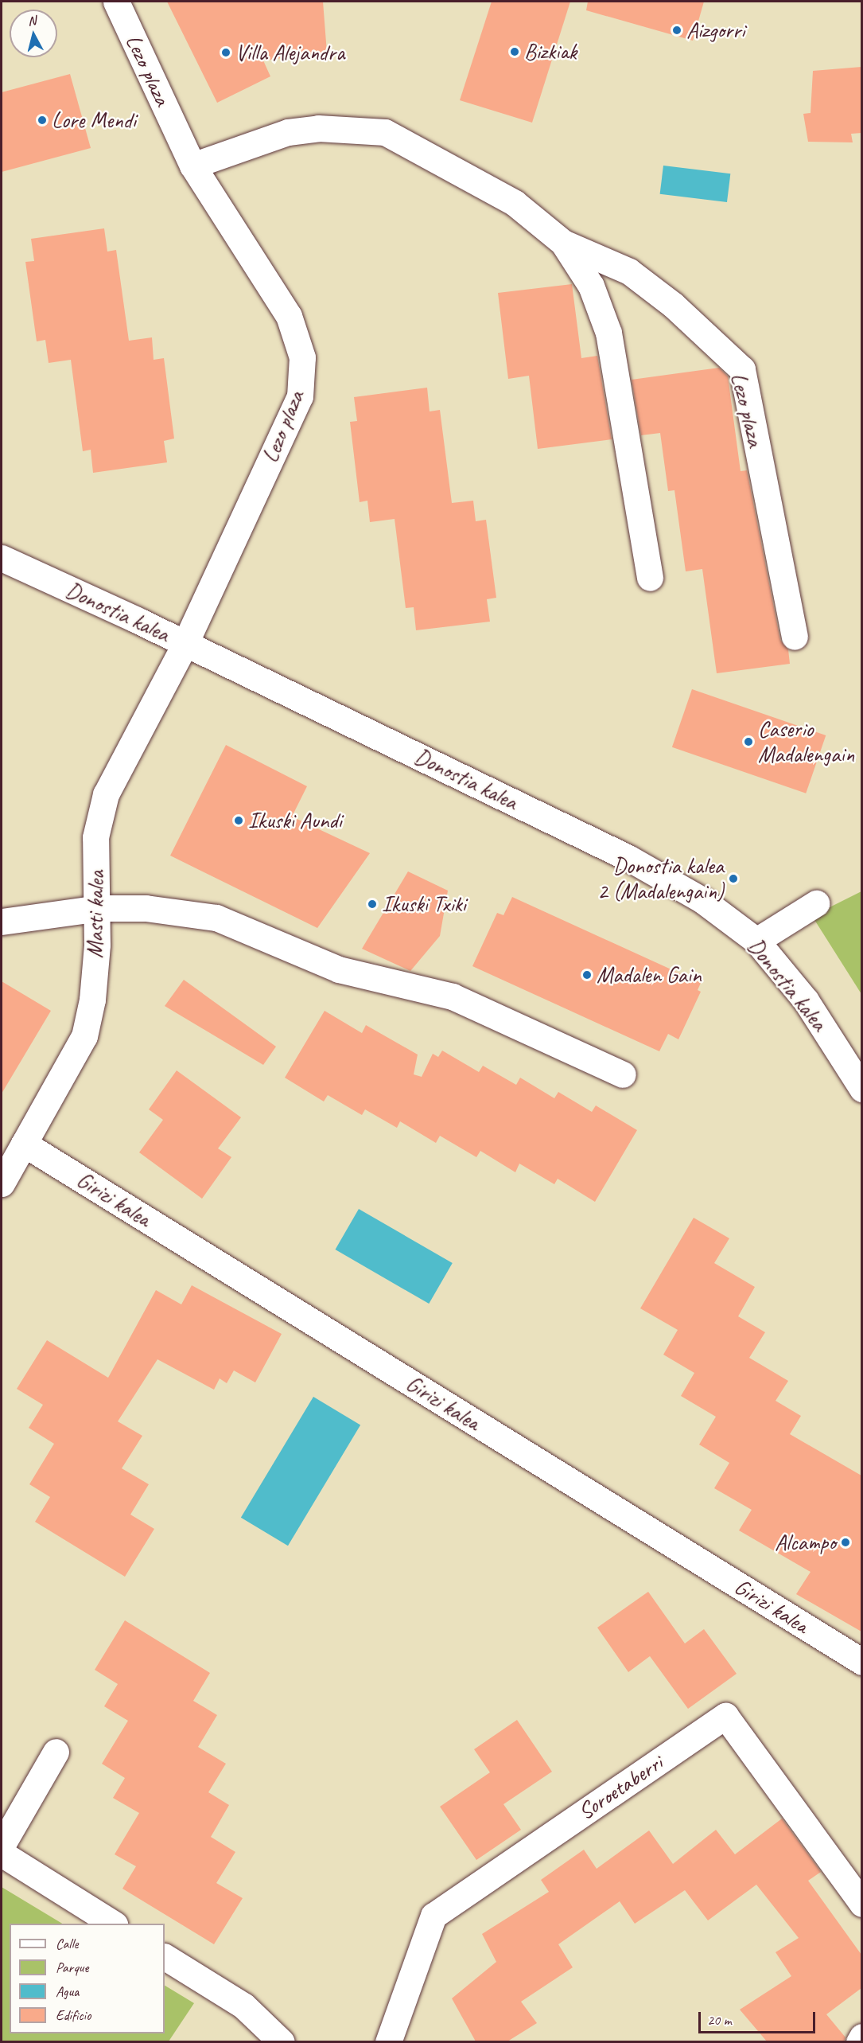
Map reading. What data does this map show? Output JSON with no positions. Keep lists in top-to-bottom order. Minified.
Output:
{"streets":{"street":["Lezo plaza","Donostia kalea","Masti kalea","Girizi kalea","Soroetaberri"]},"crossings":[["Lezo plaza","Donostia kalea"],["Lezo plaza","Masti kalea"],["Donostia kalea","Masti kalea"],["Masti kalea","Girizi kalea"]],"places":["Aizgorri","Bizkiak","Villa Alejandra","Lore Mendi","Caserio Madalengain","Ikuski Aundi","Donostia kalea 2 (Madalengain)","Ikuski Txiki","Madalen Gain","Alcampo"],"legend":["Calle","Parque","Agua","Edificio"],"scale_bar":"20 m","north":"top"}
